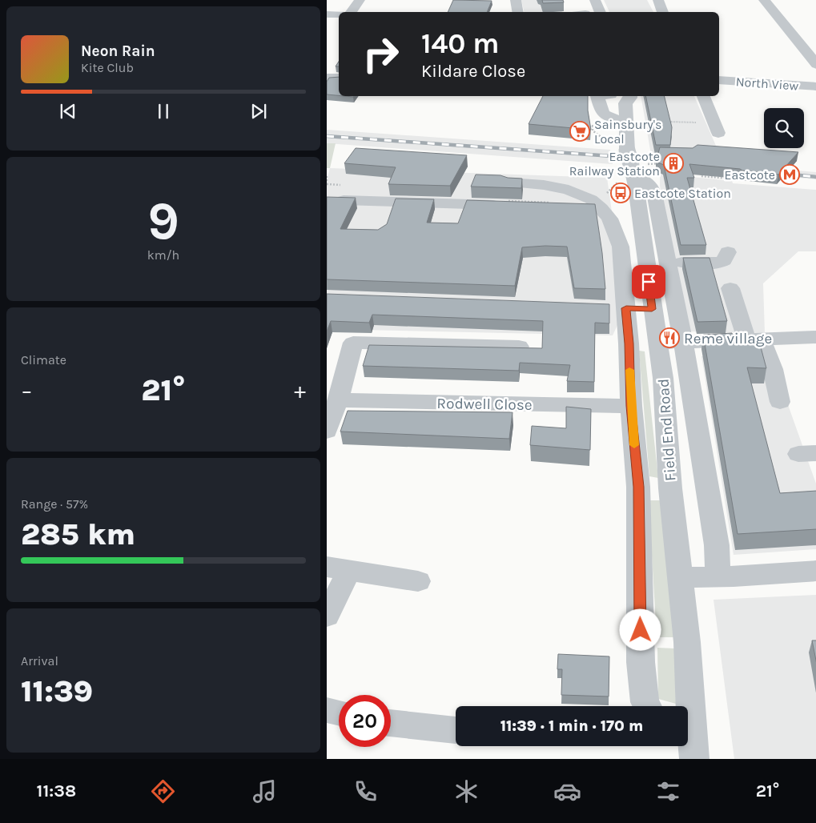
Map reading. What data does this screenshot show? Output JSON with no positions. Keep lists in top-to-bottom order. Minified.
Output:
{"streets":{"street":["North View","Rodwell Close","Field End Road"]},"places":{"supermarket":["Sainsbury's Local"],"building":["Eastcote Railway Station"],"metro station":["Eastcote"],"bus stop":["Eastcote Station"],"restaurant":["Reme village"]},"page":{"turn":["140 m","Kildare Close"],"song":["Neon Rain","Kite Club"],"tile":[["9","km/h"],"Climate",["Range · 57%","285 km"],["Arrival","11:39"]],"heat":["−","21°","+"],"limit":"20","trip":"11:39 · 1 min · 170 m","tabs":["11:38","21°"]}}
